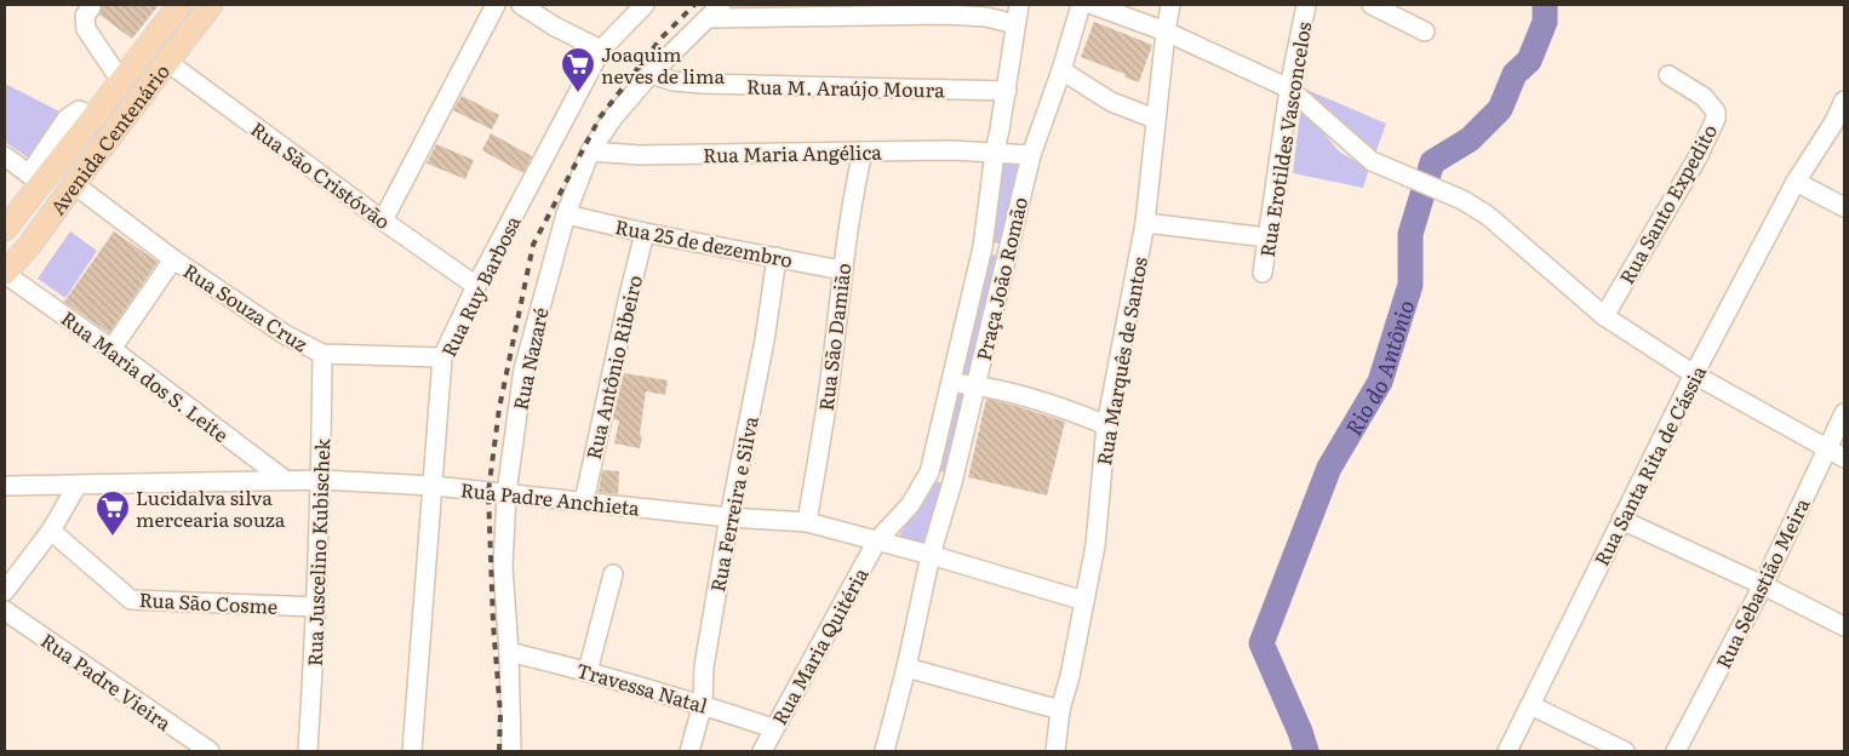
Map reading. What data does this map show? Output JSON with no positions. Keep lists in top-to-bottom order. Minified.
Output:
{"streets":{"main road":["Avenida Centenário"],"street":["Rua M. Araújo Moura","Rua Erotildes Vasconcelos","Rua Maria Angélica","Rua São Cristóvão","Rua Santo Expedito","Rua 25 de dezembro","Praça João Romão","Rua Ruy Barbosa","Rua Souza Cruz","Rua São Damião","Rua Nazaré","Rua Marquês de Santos","Rua Antônio Ribeiro","Rua Maria dos S. Leite","Rua Santa Rita de Cássia","Rua Padre Anchieta","Rua Ferreira e Silva","Rua Juscelino Kubischek","Rua Sebastião Meira","Rua São Cosme","Rua Maria Quitéria","Rua Padre Vieira","Travessa Natal"]},"crossings":[["Rua M. Araújo Moura","Praça João Romão"],["Rua M. Araújo Moura","Rua Nazaré"],["Avenida Centenário","Rua São Cristóvão"],["Avenida Centenário","Rua Souza Cruz"],["Avenida Centenário","Rua Maria dos S. Leite"],["Rua Maria Angélica","Praça João Romão"],["Rua Maria Angélica","Rua São Damião"],["Rua Maria Angélica","Rua Nazaré"],["Rua São Cristóvão","Rua Ruy Barbosa"],["Rua 25 de dezembro","Rua São Damião"],["Rua 25 de dezembro","Rua Nazaré"],["Rua 25 de dezembro","Rua Antônio Ribeiro"],["Rua 25 de dezembro","Rua Ferreira e Silva"],["Praça João Romão","Rua Padre Anchieta"],["Praça João Romão","Rua Maria Quitéria"],["Rua Ruy Barbosa","Rua Souza Cruz"],["Rua Ruy Barbosa","Rua Padre Anchieta"],["Rua Souza Cruz","Rua Juscelino Kubischek"],["Rua São Damião","Rua Padre Anchieta"],["Rua Nazaré","Rua Padre Anchieta"],["Rua Nazaré","Travessa Natal"],["Rua Marquês de Santos","Rua Padre Anchieta"],["Rua Antônio Ribeiro","Rua Padre Anchieta"],["Rua Maria dos S. Leite","Rua Padre Anchieta"],["Rua Padre Anchieta","Rua Ferreira e Silva"],["Rua Padre Anchieta","Rua Juscelino Kubischek"],["Rua Padre Anchieta","Rua Maria Quitéria"],["Rua Ferreira e Silva","Travessa Natal"],["Rua Juscelino Kubischek","Rua São Cosme"],["Rua Maria Quitéria","Travessa Natal"]],"water":["Rio do Antônio"],"places":{"supermarket":["Joaquim neves de lima","Lucidalva silva mercearia souza"]}}
